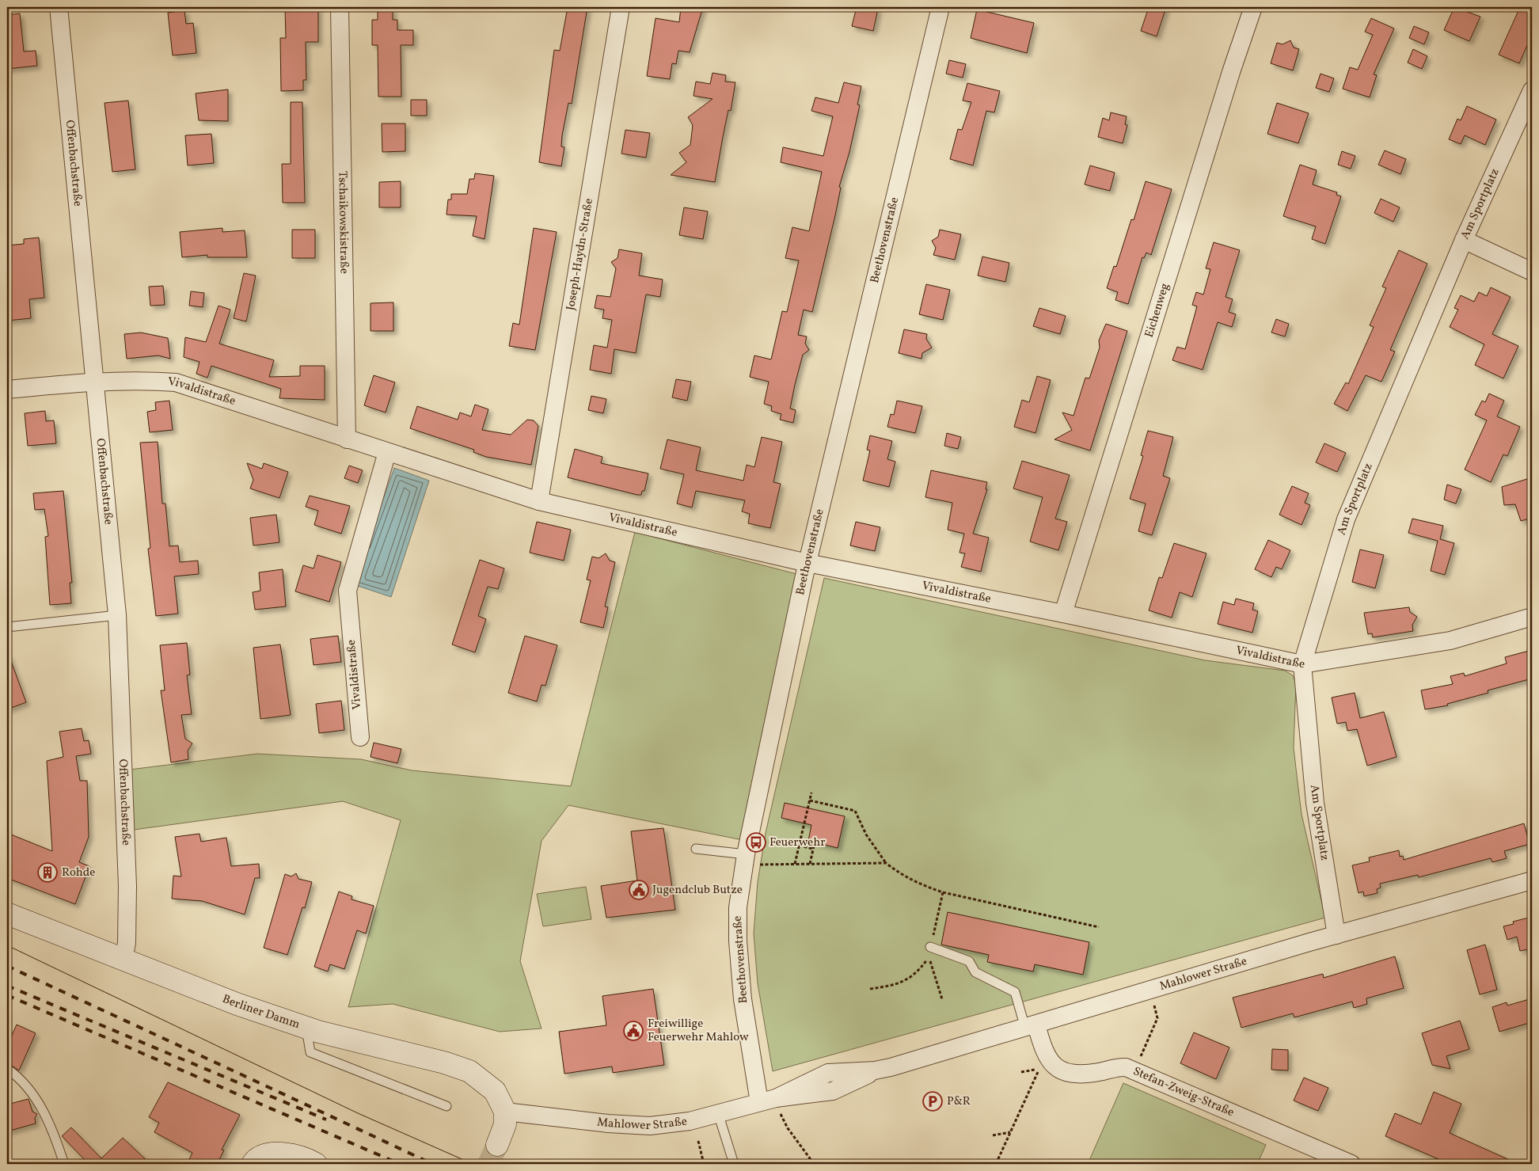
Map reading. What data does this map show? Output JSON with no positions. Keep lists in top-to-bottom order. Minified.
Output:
{"streets":{"main road":["Berliner Damm"],"street":["Offenbachstraße","Am Sportplatz","Tschaikowskistraße","Beethovenstraße","Joseph-Haydn-Straße","Eichenweg","Vivaldistraße","Mahlower Straße","Stefan-Zweig-Straße"]},"crossings":[["Offenbachstraße","Vivaldistraße"],["Offenbachstraße","Berliner Damm"],["Am Sportplatz","Vivaldistraße"],["Am Sportplatz","Mahlower Straße"],["Tschaikowskistraße","Vivaldistraße"],["Beethovenstraße","Vivaldistraße"],["Beethovenstraße","Mahlower Straße"],["Joseph-Haydn-Straße","Vivaldistraße"],["Eichenweg","Vivaldistraße"],["Mahlower Straße","Berliner Damm"],["Mahlower Straße","Stefan-Zweig-Straße"]],"places":{"bus stop":["Feuerwehr"],"building":["Rohde"],"public building":["Jugendclub Butze","Freiwillige Feuerwehr Mahlow"],"parking":["P&R"]}}
